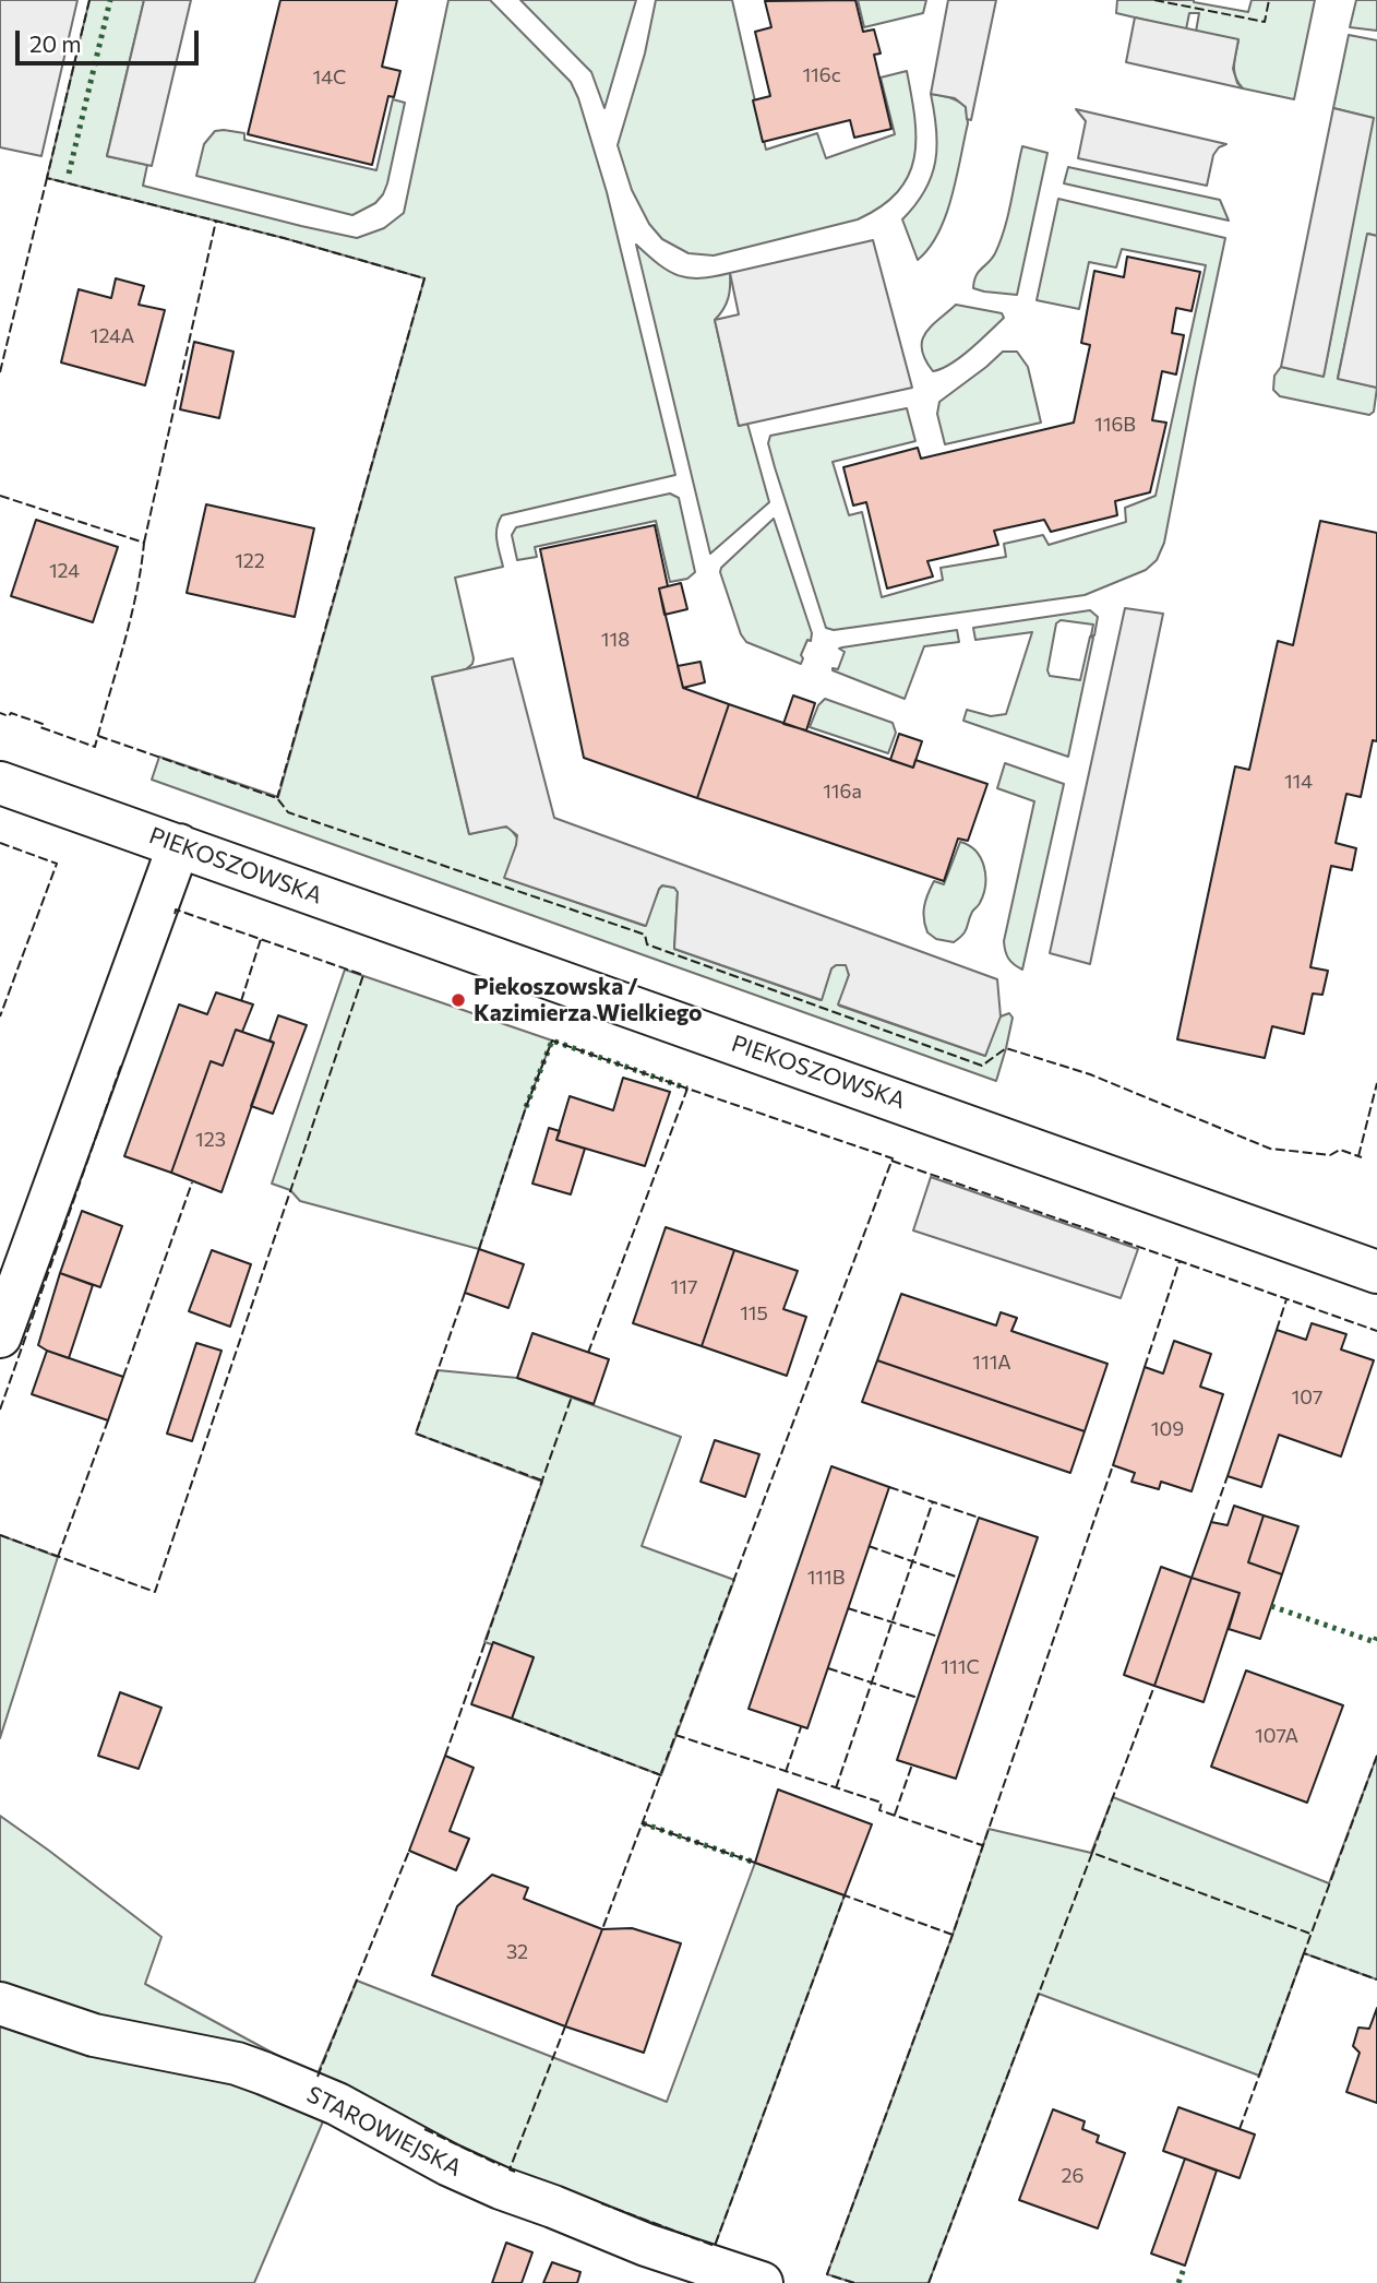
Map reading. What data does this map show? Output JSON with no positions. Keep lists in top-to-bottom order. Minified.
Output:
{"streets":{"street":["PIEKOSZOWSKA","STAROWIEJSKA"]},"places":["Piekoszowska / Kazimierza Wielkiego"],"house_numbers":["116c","14C","124A","116B","122","124","118","114","116a","123","117","115","111A","107","109","111B","111C","107A","32","26"],"scale_bar":"20 m"}
